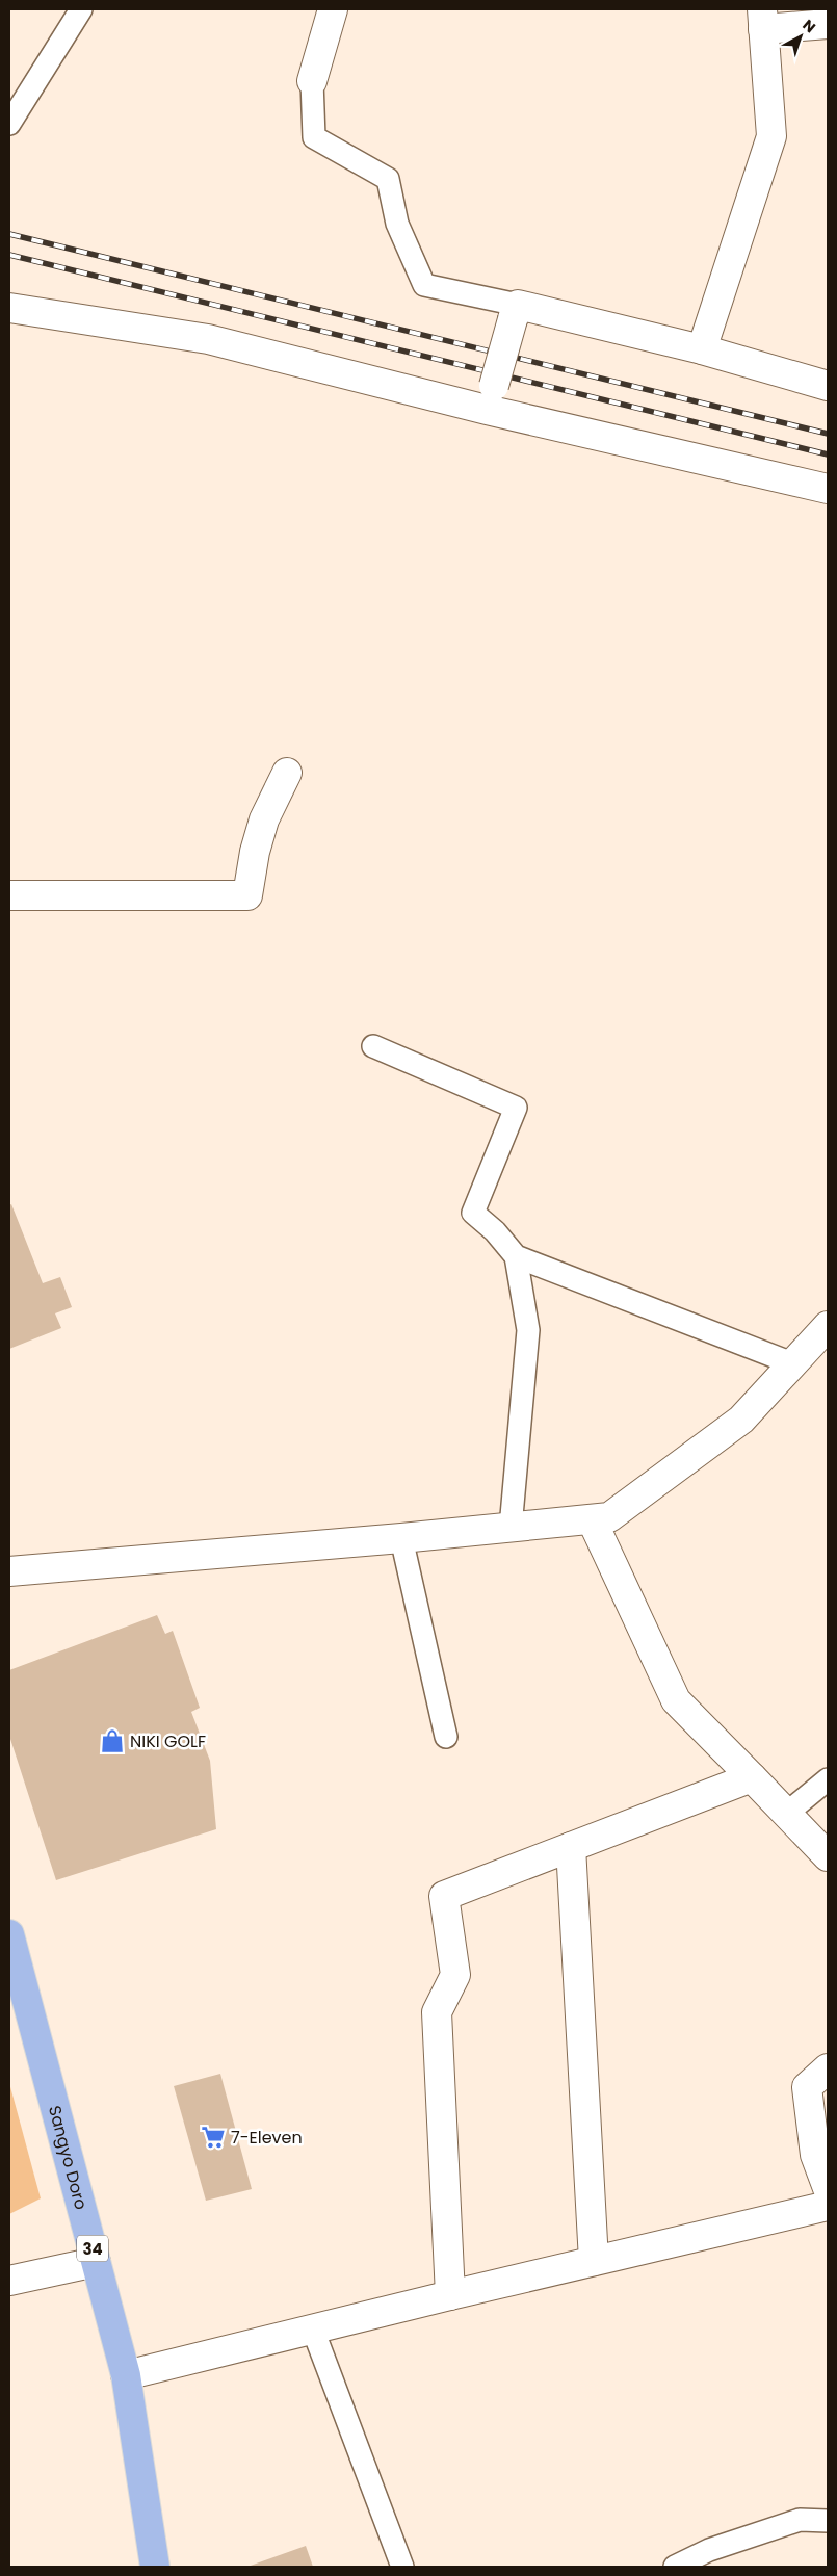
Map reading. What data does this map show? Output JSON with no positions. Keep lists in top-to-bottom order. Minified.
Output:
{"streets":{"main road":["Sangyo Doro","34"]},"places":{"shop":["NIKI GOLF"],"supermarket":["7-Eleven"]},"north":"top right"}
